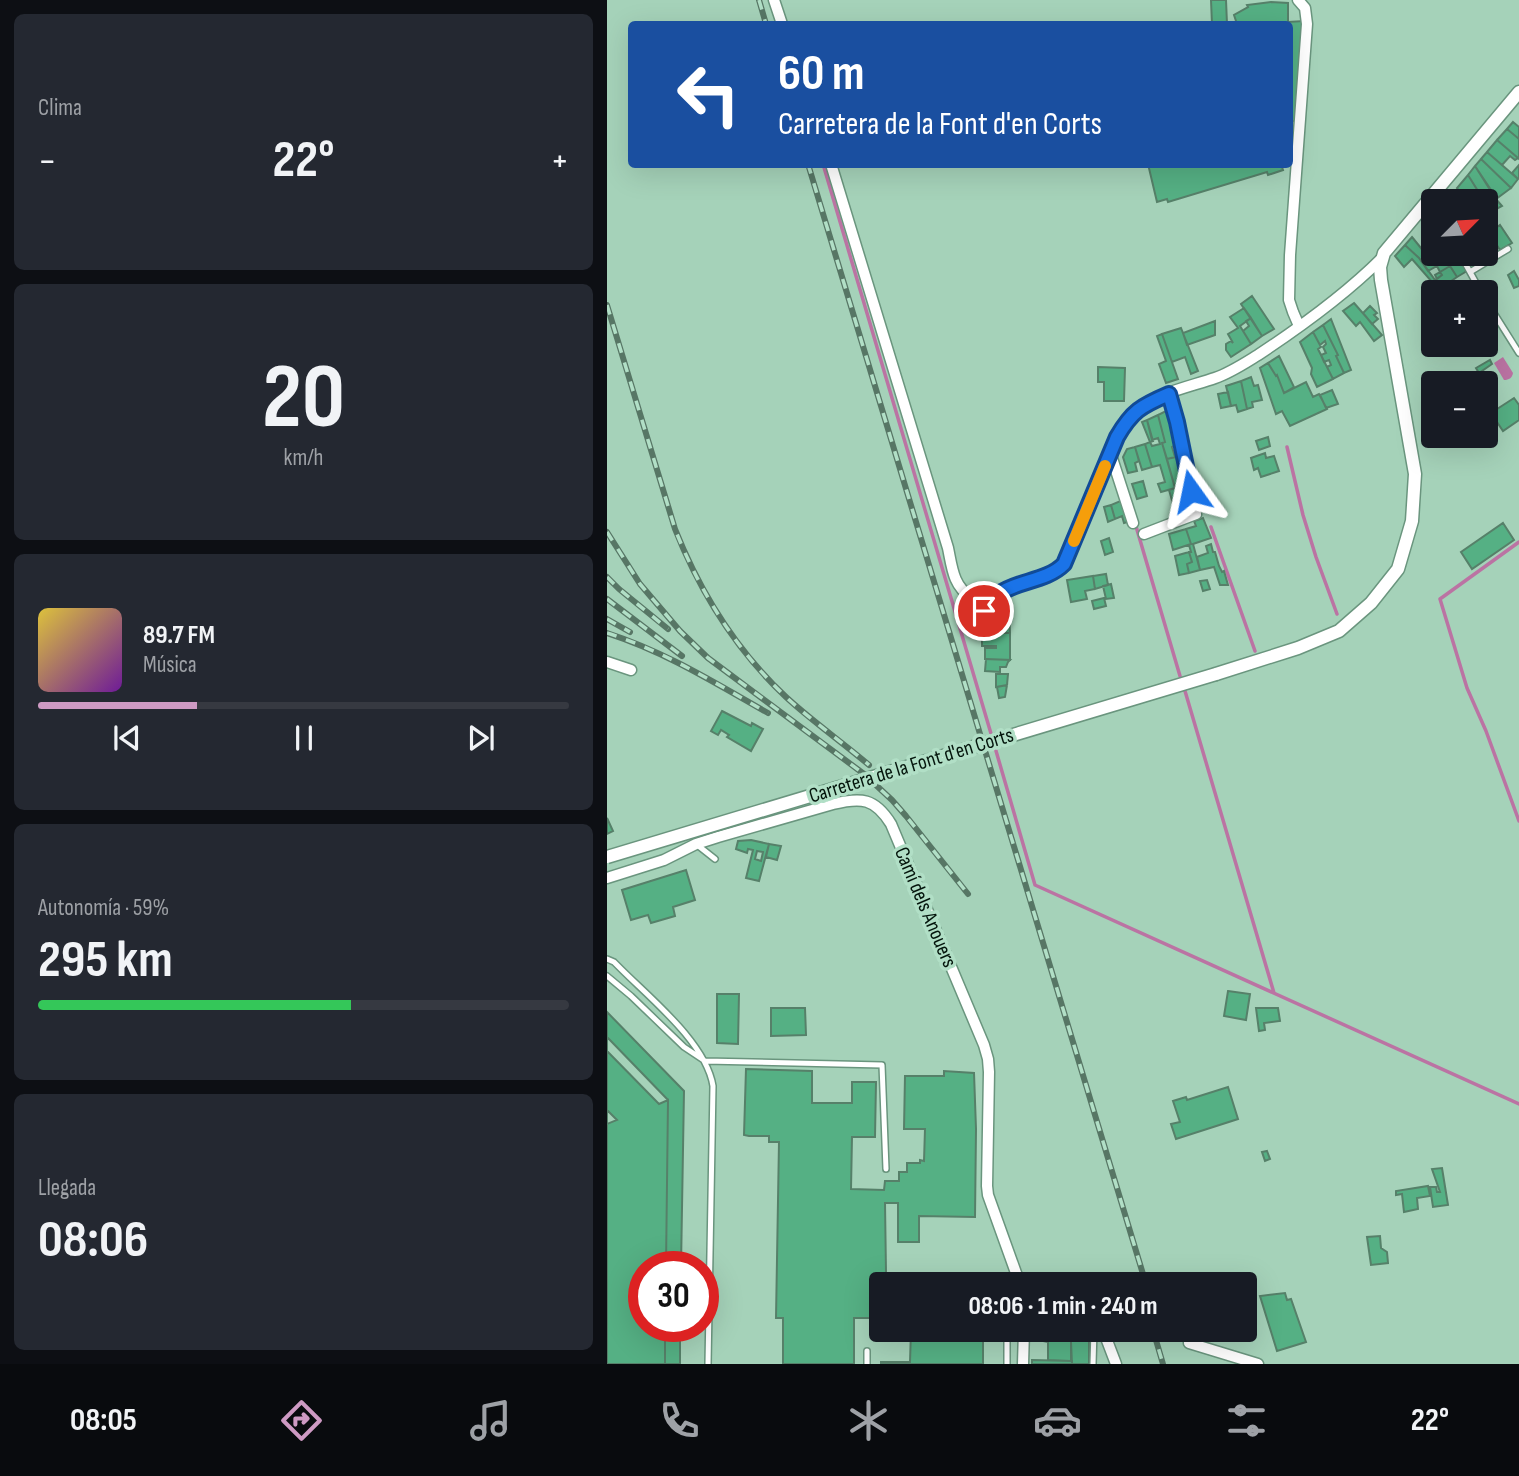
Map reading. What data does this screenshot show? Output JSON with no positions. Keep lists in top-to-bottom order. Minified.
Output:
{"streets":{"street":["Carretera de la Font d'en Corts","Camí dels Anouers"]},"north":"top right","page":{"tile":["Clima",["20","km/h"],["Autonomía · 59%","295 km"],["Llegada","08:06"]],"turn":["60 m","Carretera de la Font d'en Corts"],"heat":["−","22°","+"],"map_buttons":["+","−"],"song":["89.7 FM","Música"],"limit":"30","trip":"08:06 · 1 min · 240 m","tabs":["08:05","22°"]}}
